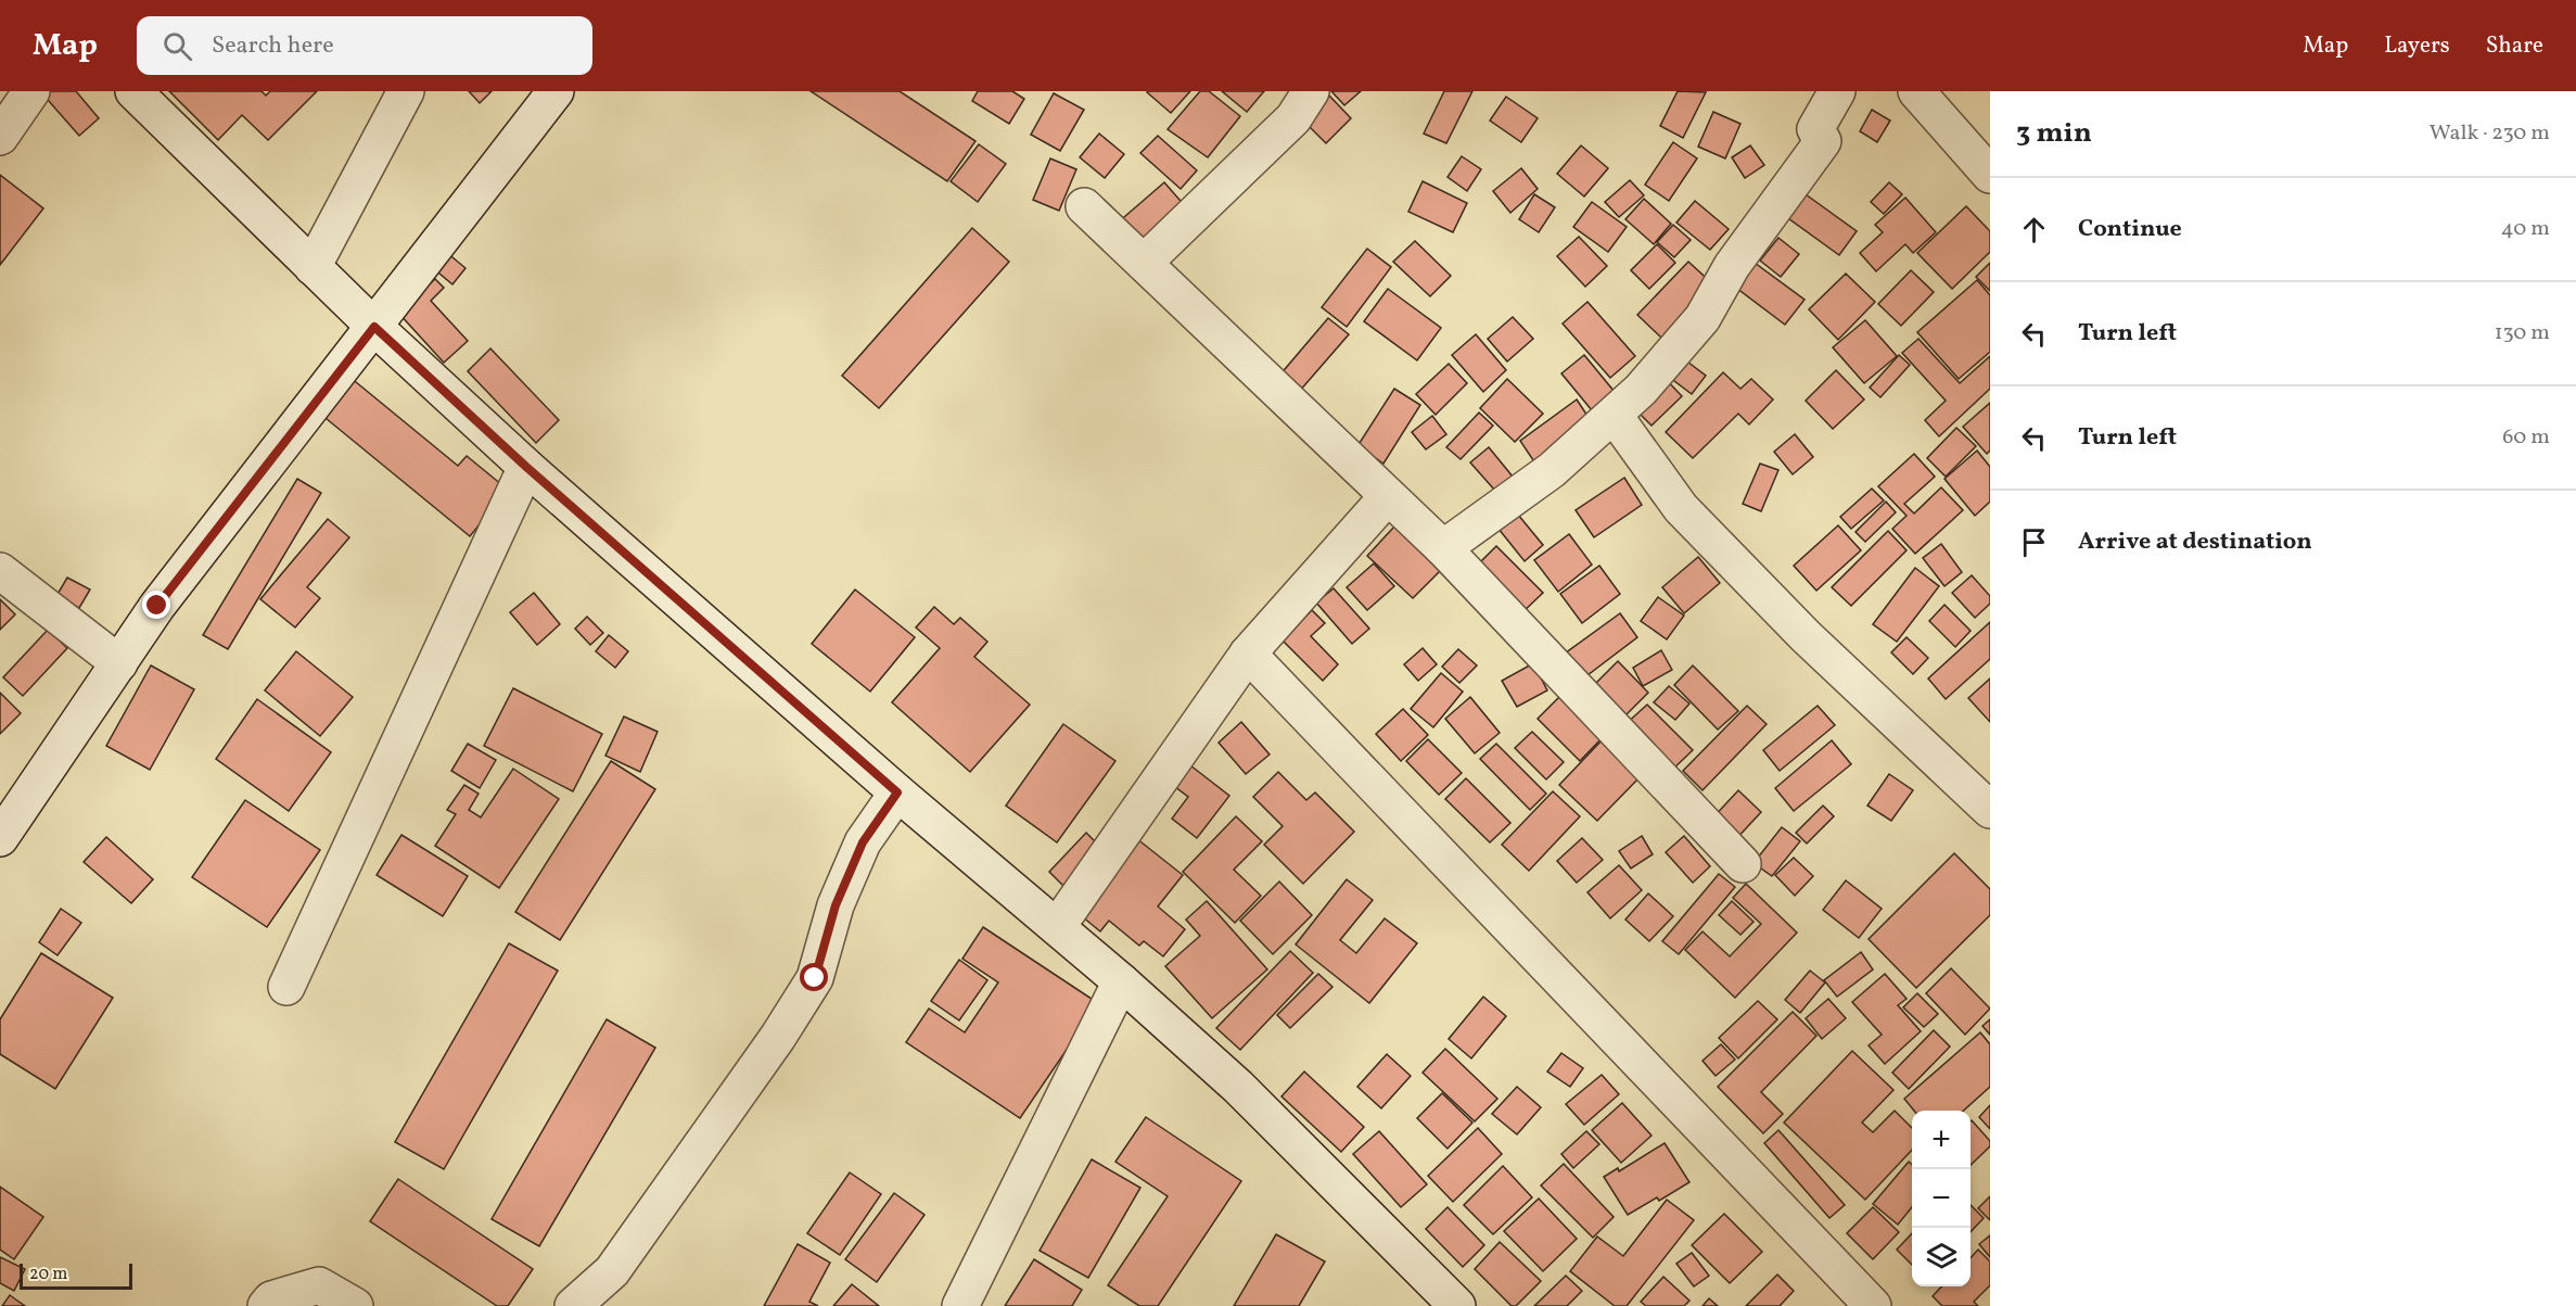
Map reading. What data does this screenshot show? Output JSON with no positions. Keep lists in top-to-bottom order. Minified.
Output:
{"scale_bar":"20 m","page":{"header":"Map","search":"Search here","nav":["Map","Layers","Share"],"heading":["3 min","Walk · 230 m"],"list":[["Continue","40 m"],["Turn left","130 m"],["Turn left","60 m"],"Arrive at destination"],"map_buttons":["+","−"],"scale":"20 m"}}
